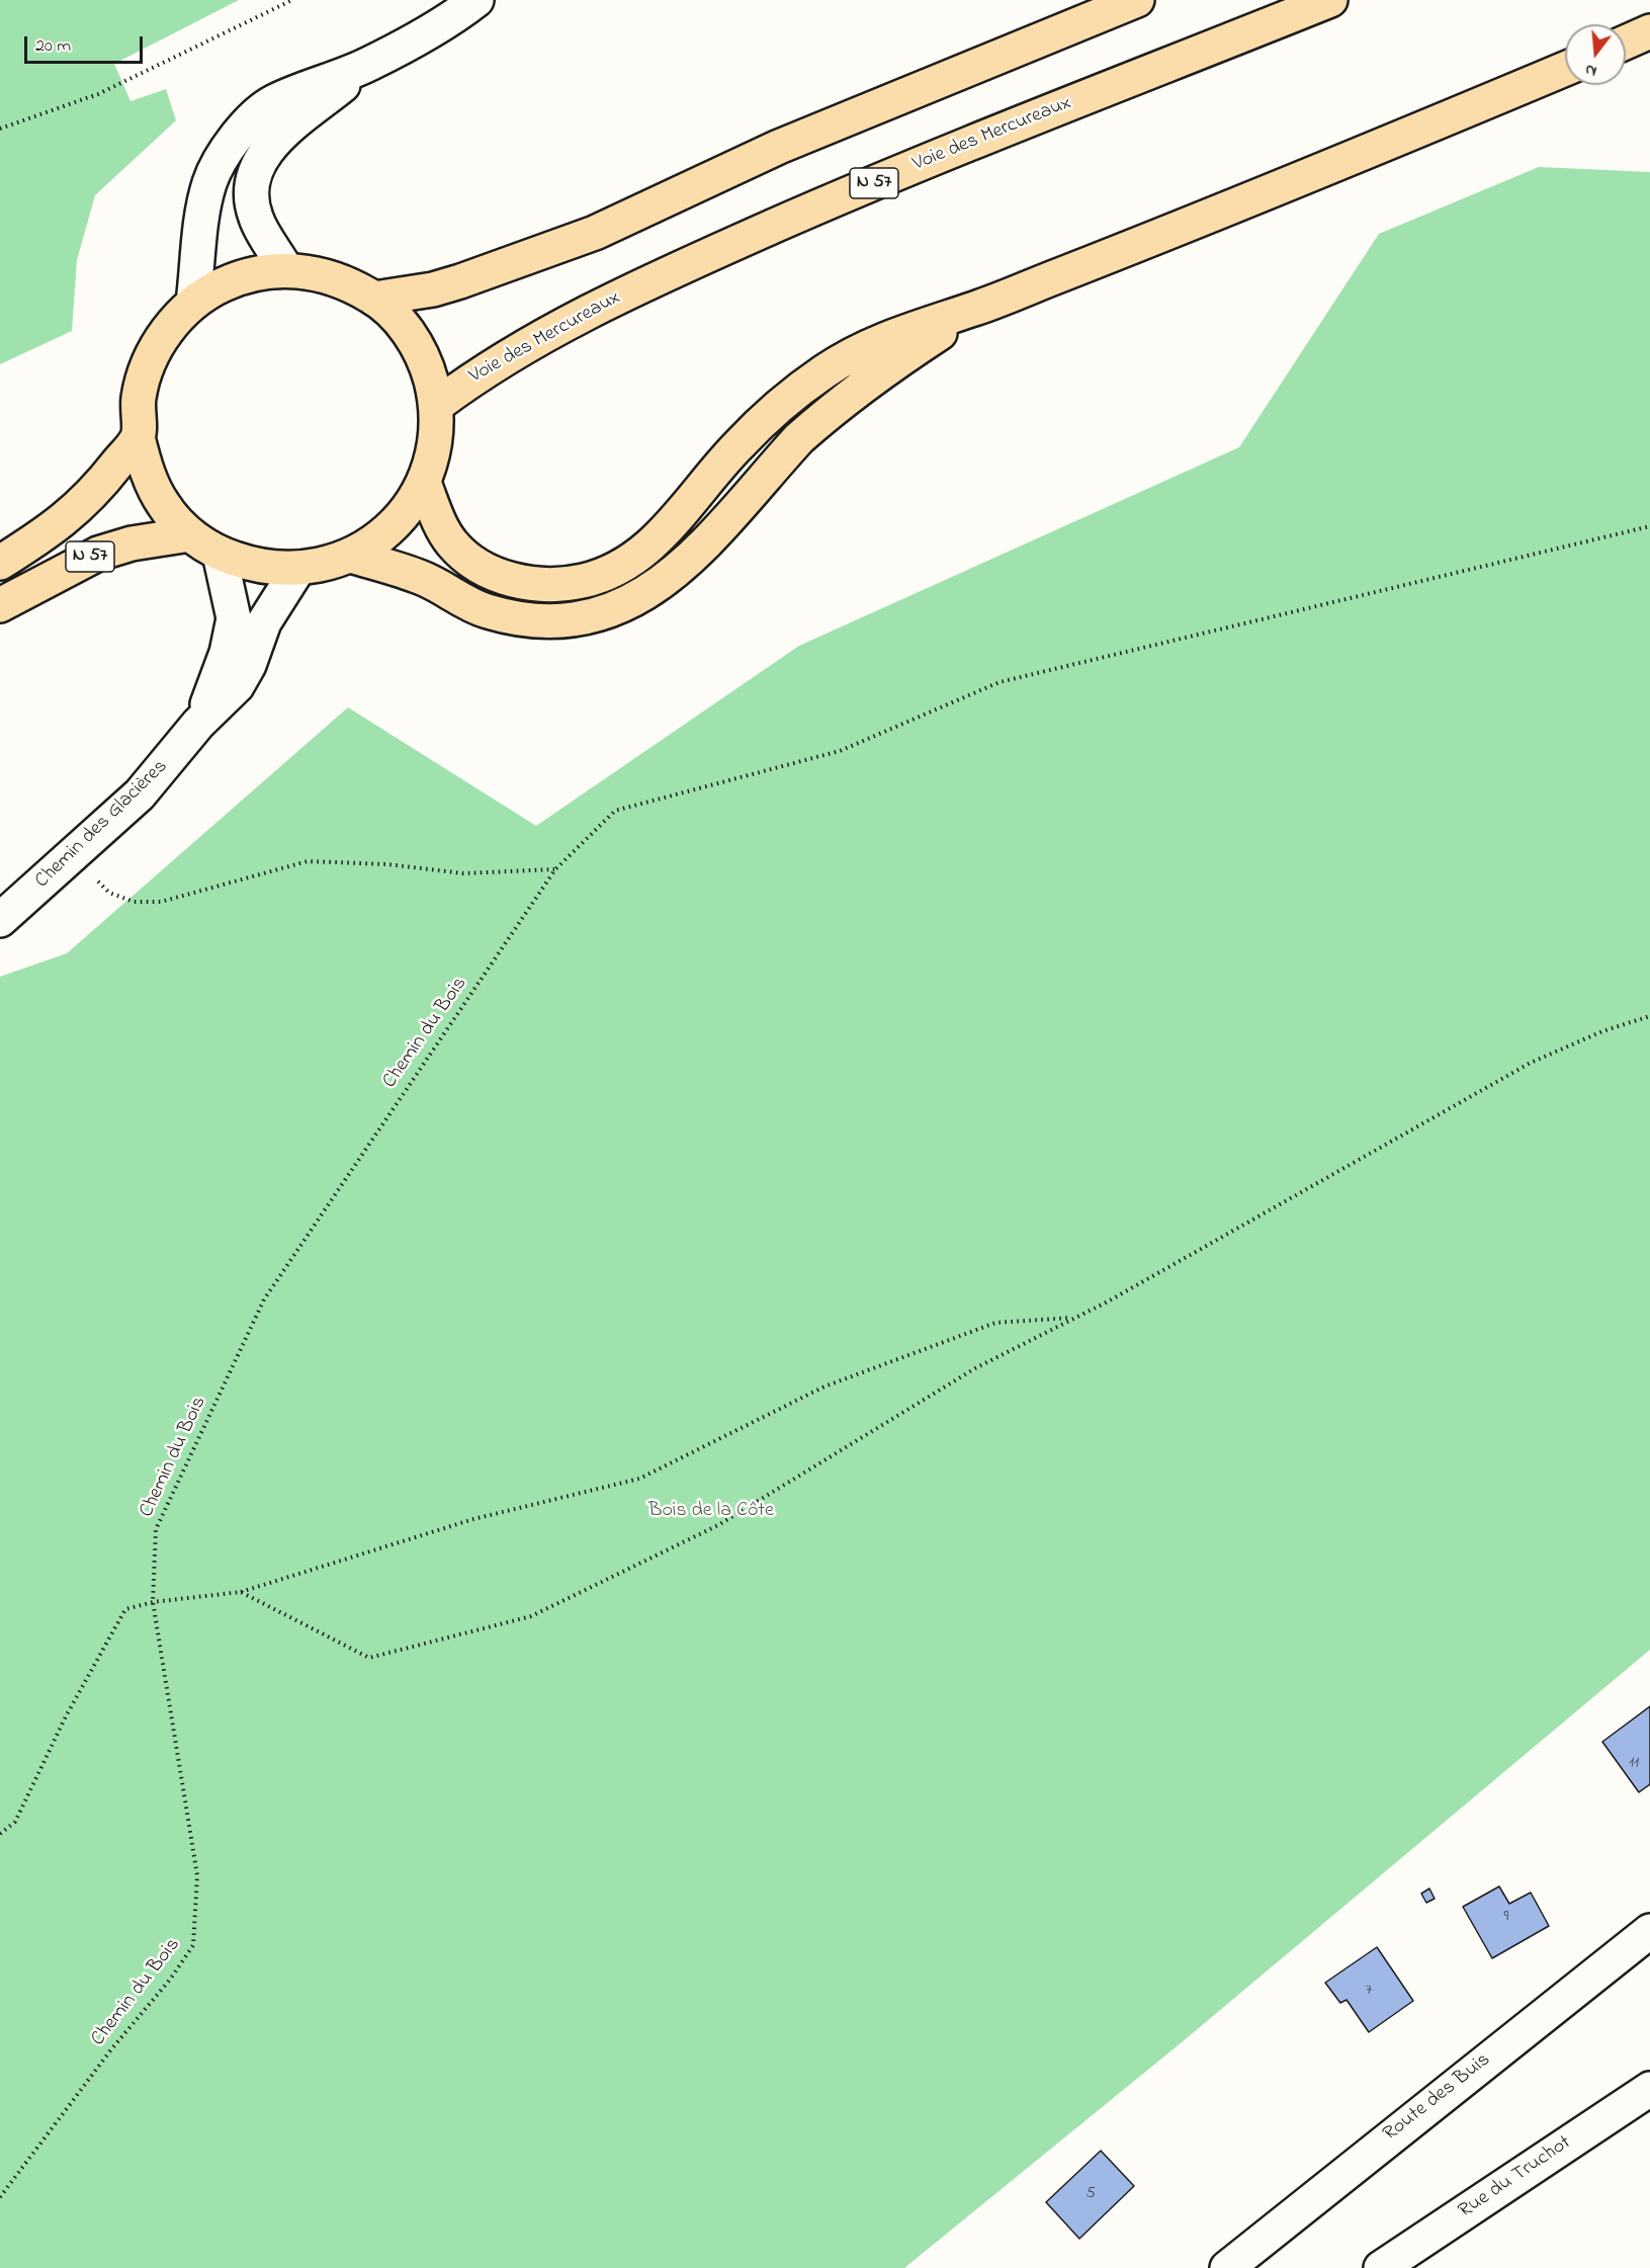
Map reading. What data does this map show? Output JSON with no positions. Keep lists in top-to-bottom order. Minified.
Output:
{"streets":{"main road":["Voie des Mercureaux","N 57"],"street":["Chemin des Glacières","Route des Buis","Rue du Truchot"],"path":["Chemin du Bois"]},"parks":["Bois de la Côte"],"house_numbers":["11","9","7","5"],"scale_bar":"20 m","north":"bottom"}
